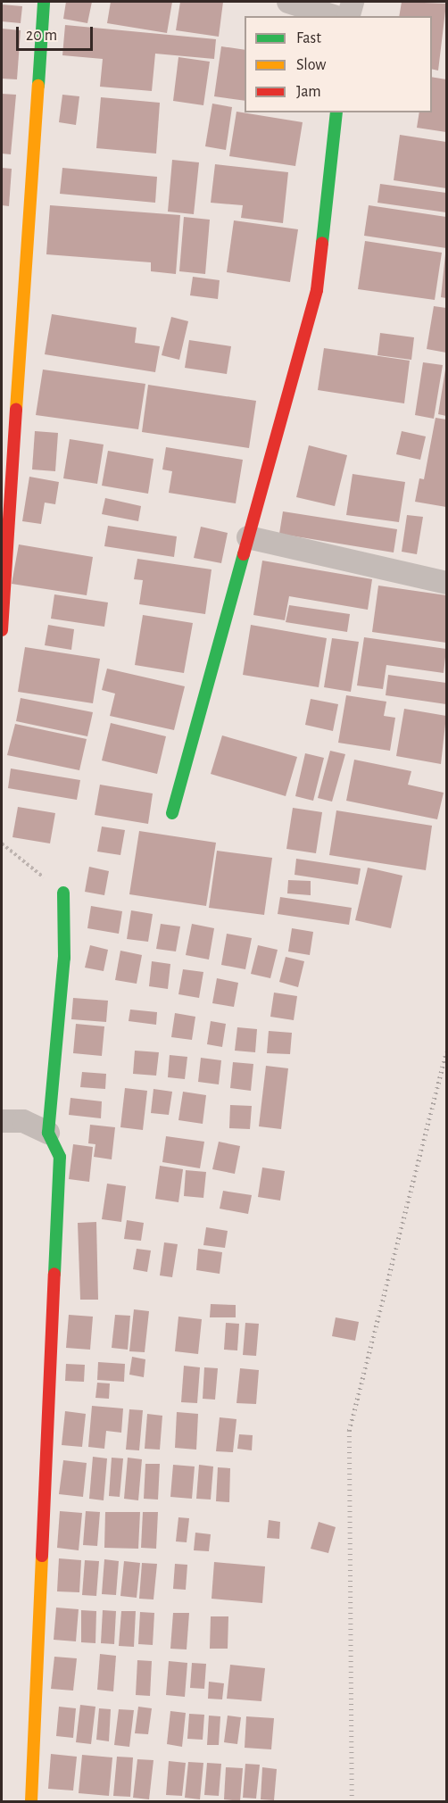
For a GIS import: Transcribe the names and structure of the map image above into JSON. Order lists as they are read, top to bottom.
{
  "legend": ["Fast", "Slow", "Jam"],
  "scale_bar": "20 m"
}
